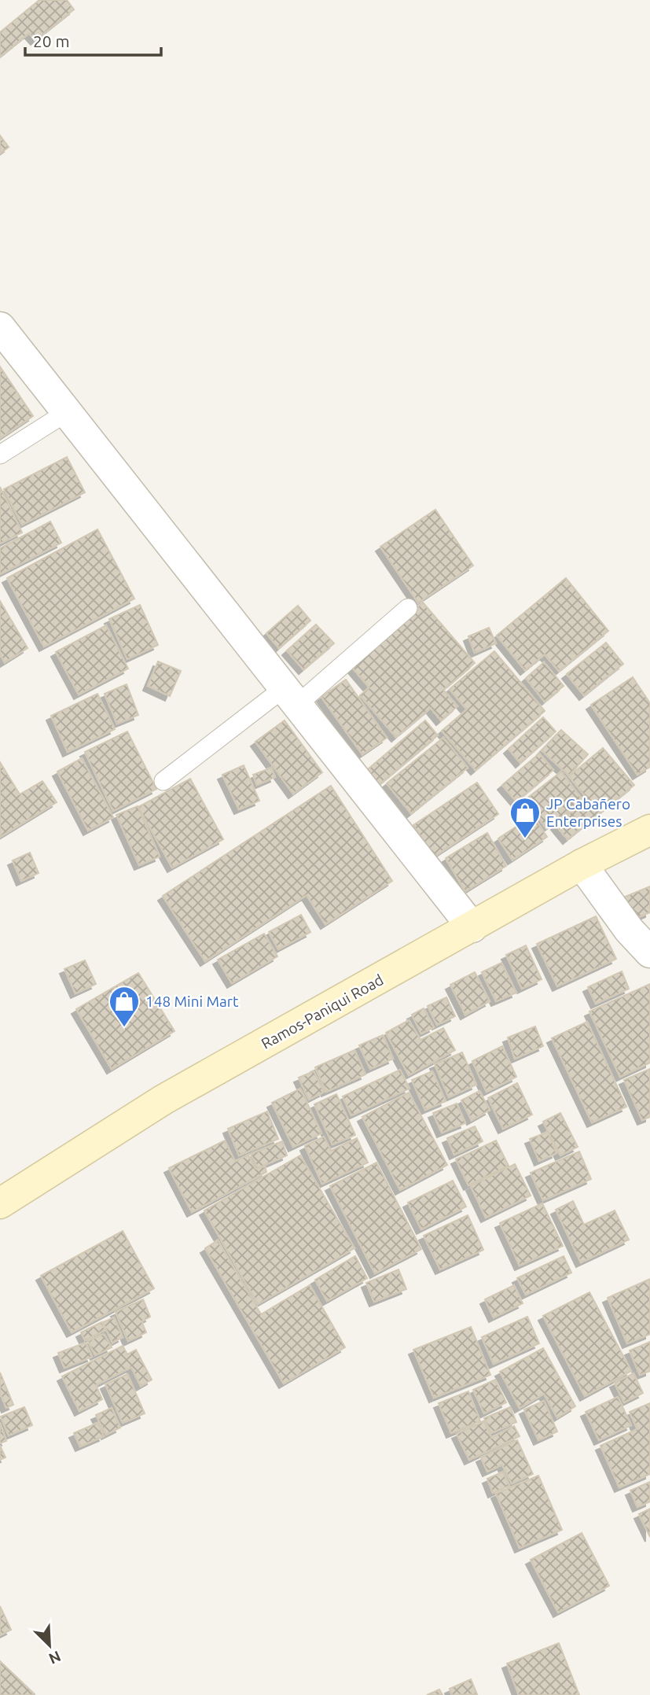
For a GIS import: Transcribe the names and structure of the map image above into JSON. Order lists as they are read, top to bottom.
{
  "streets": {
    "main road": ["Ramos-Paniqui Road"]
  },
  "places": {
    "shop": ["JP Cabañero Enterprises", "148 Mini Mart"]
  },
  "scale_bar": "20 m",
  "north": "bottom right"
}
